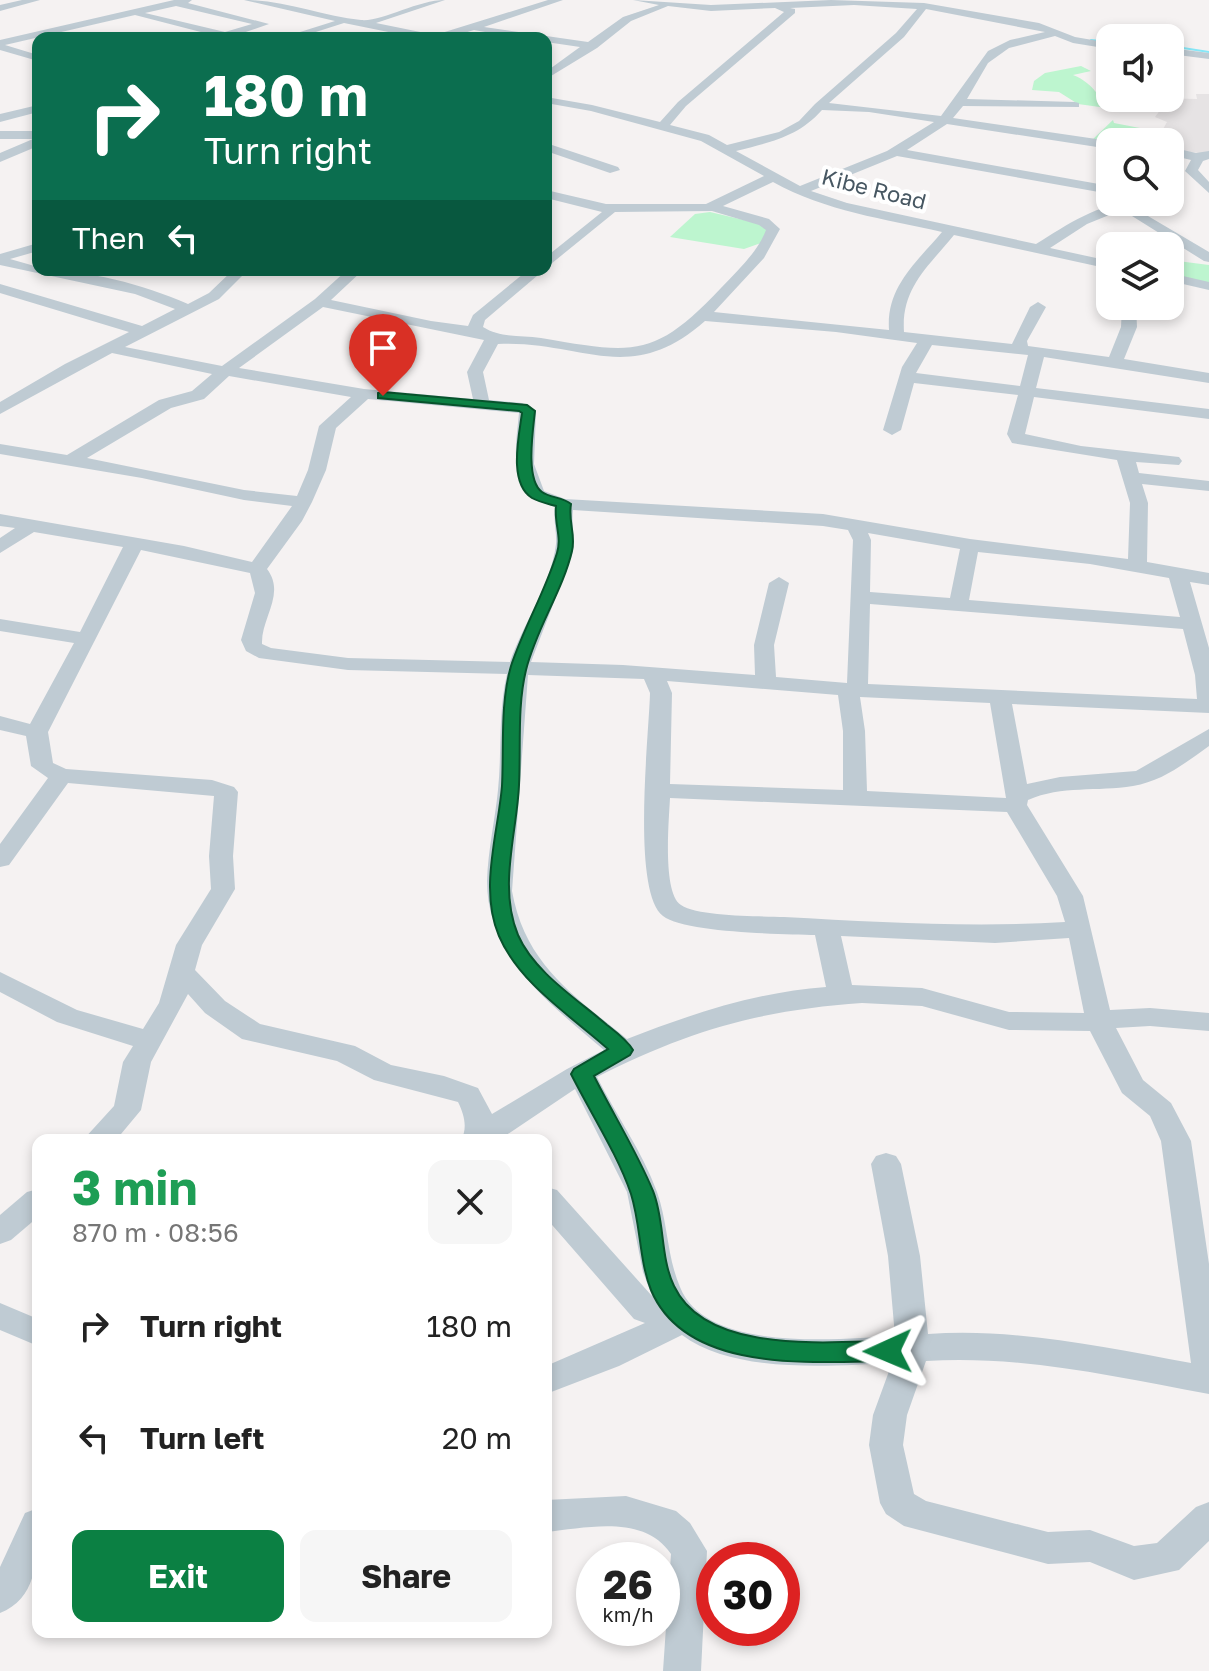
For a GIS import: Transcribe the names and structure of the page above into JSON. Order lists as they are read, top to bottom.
{
  "streets": {
    "street": ["Kibe Road"]
  },
  "page": {
    "turn": ["180 m", "Turn right"],
    "then": "Then",
    "heading": ["3 min", "870 m · 08:56"],
    "list": [
      {
        "name": "Turn right",
        "value": "180 m"
      },
      {
        "name": "Turn left",
        "value": "20 m"
      }
    ],
    "buttons": ["Exit", "Share"],
    "speed": "26 km/h",
    "limit": "30"
  }
}
